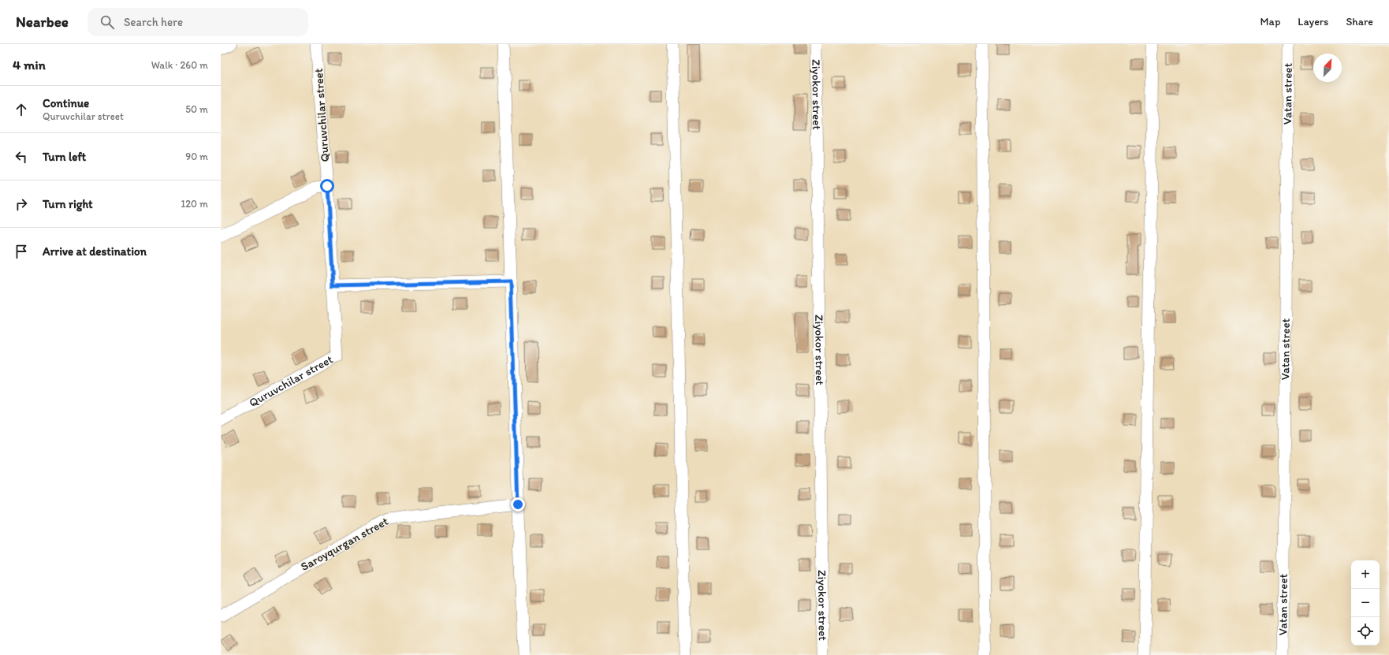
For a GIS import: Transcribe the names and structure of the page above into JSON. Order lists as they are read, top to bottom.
{
  "streets": {
    "street": [
      "Ziyokor street",
      "Vatan street",
      "Quruvchilar street",
      "Saroyqurgan street"
    ]
  },
  "north": "top right",
  "page": {
    "header": "Nearbee",
    "search": "Search here",
    "nav": ["Map", "Layers", "Share"],
    "heading": ["4 min", "Walk · 260 m"],
    "list": [
      ["Continue", "Quruvchilar street", "50 m"],
      ["Turn left", "90 m"],
      ["Turn right", "120 m"],
      "Arrive at destination"
    ],
    "map_buttons": ["+", "−"]
  }
}
